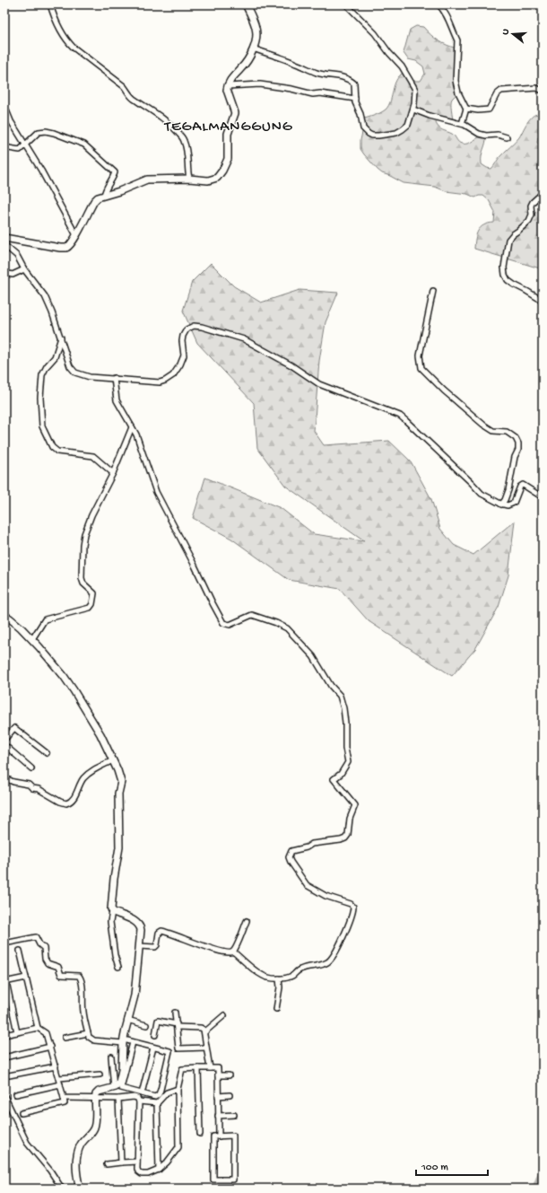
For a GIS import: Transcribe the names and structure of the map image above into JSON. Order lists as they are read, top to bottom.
{
  "districts": ["TEGALMANGGUNG"],
  "scale_bar": "100 m",
  "north": "left"
}
